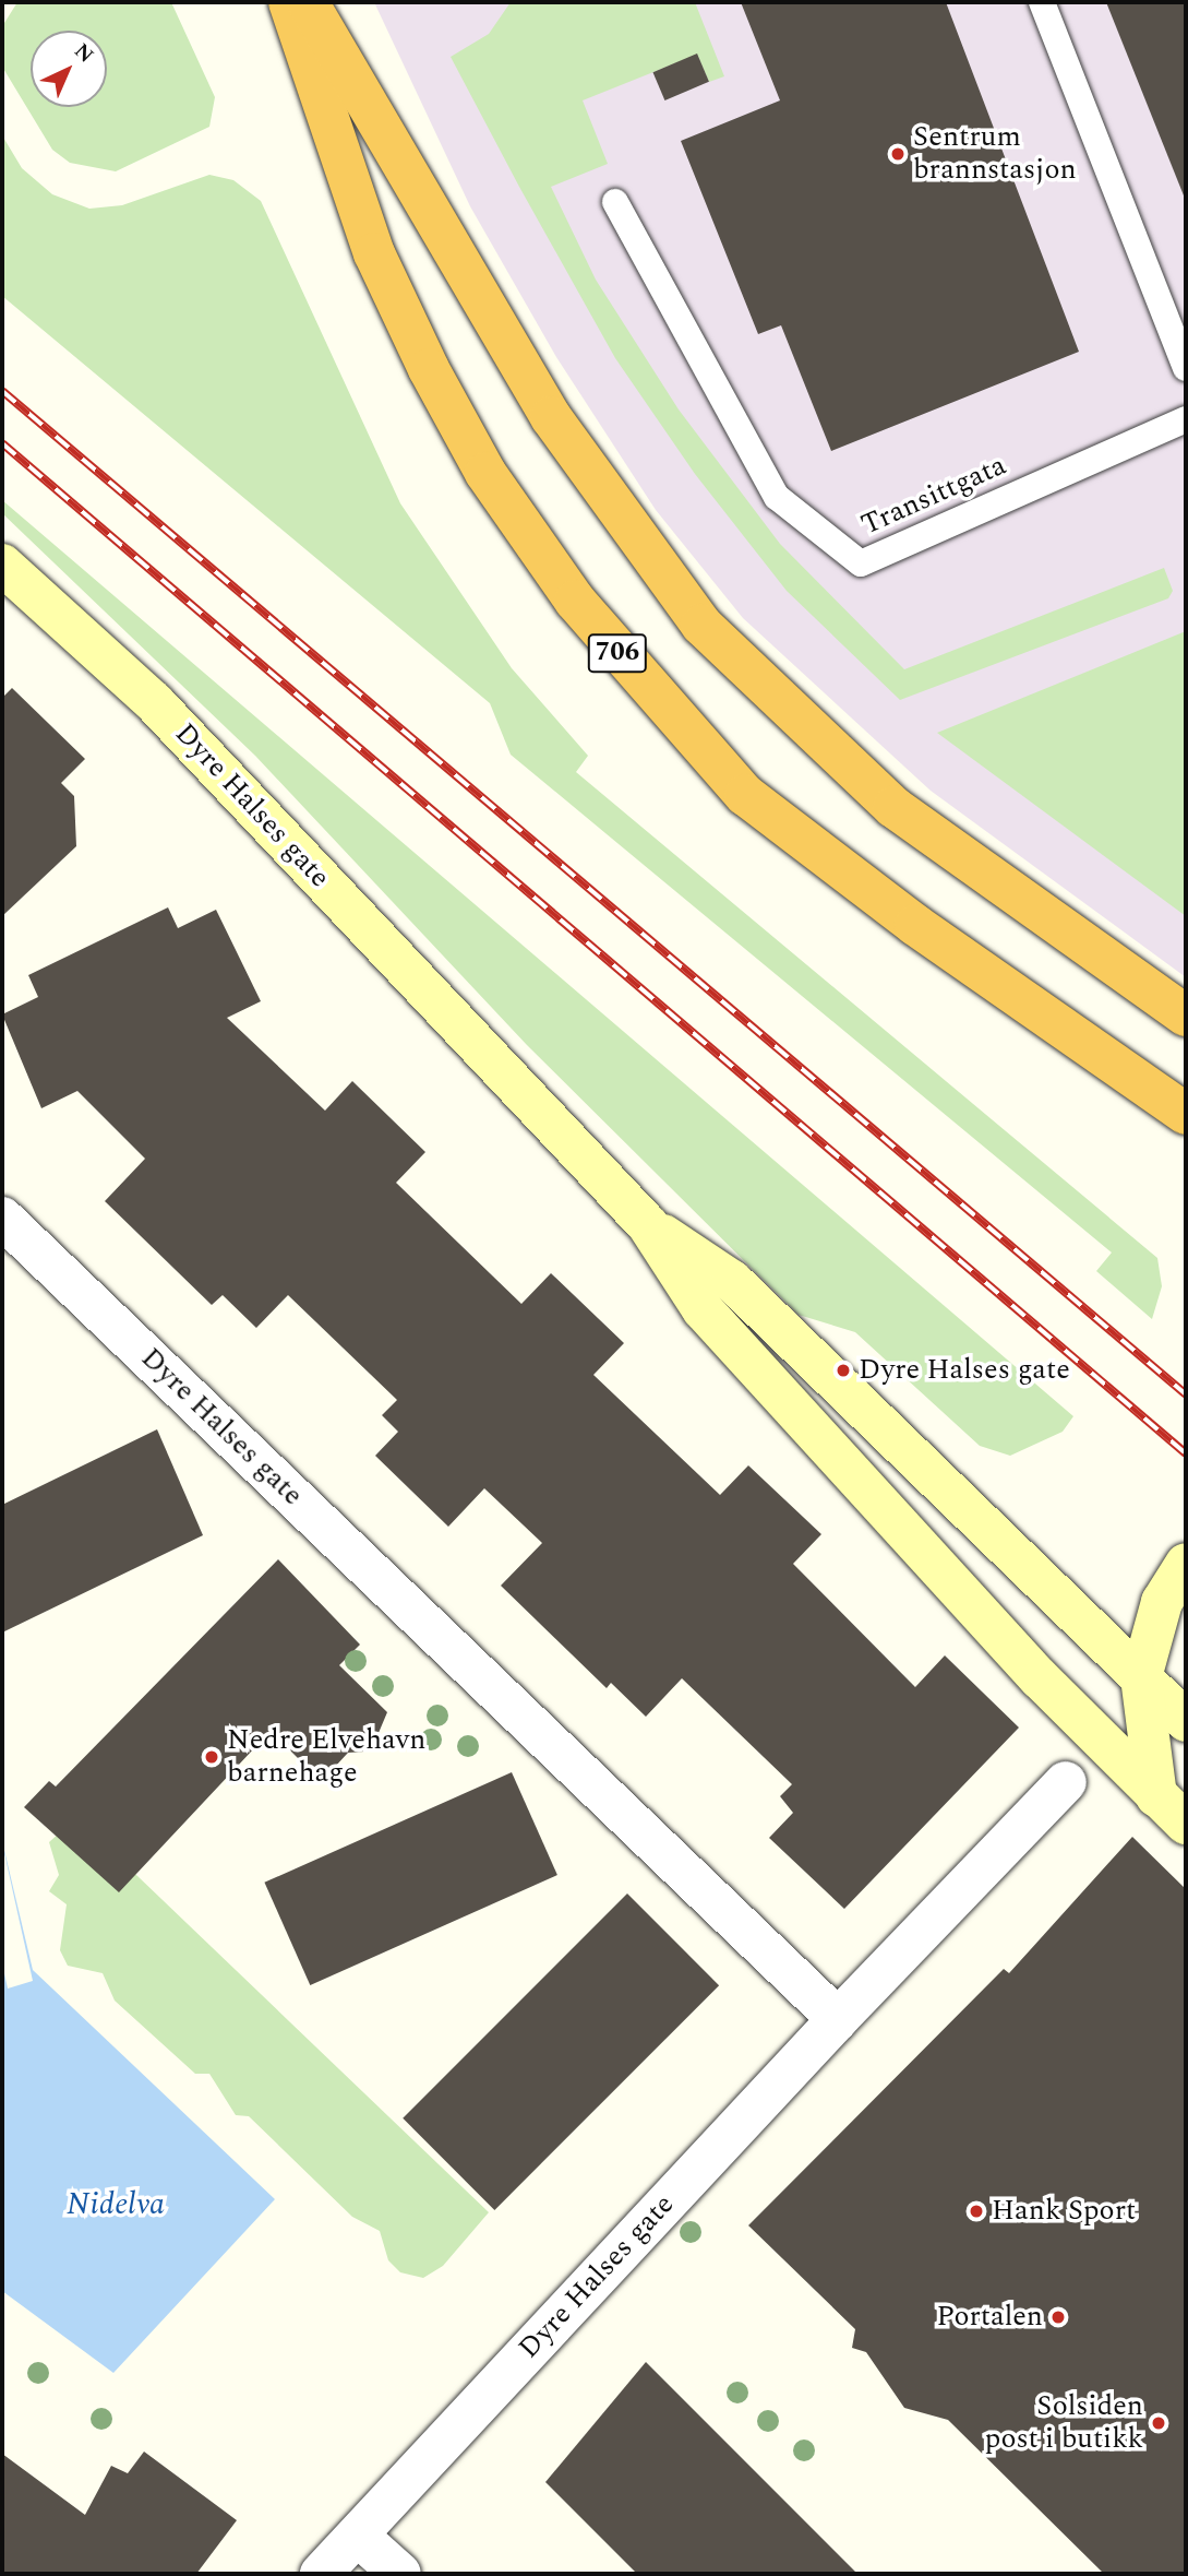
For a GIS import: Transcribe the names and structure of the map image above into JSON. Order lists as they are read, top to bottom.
{
  "streets": {
    "highway": ["706"],
    "main road": ["Dyre Halses gate"],
    "lane": ["Transittgata"]
  },
  "water": ["Nidelva"],
  "places": [
    "Sentrum brannstasjon",
    "Dyre Halses gate",
    "Nedre Elvehavn barnehage",
    "Hank Sport",
    "Portalen",
    "Solsiden post i butikk"
  ],
  "north": "top right"
}
